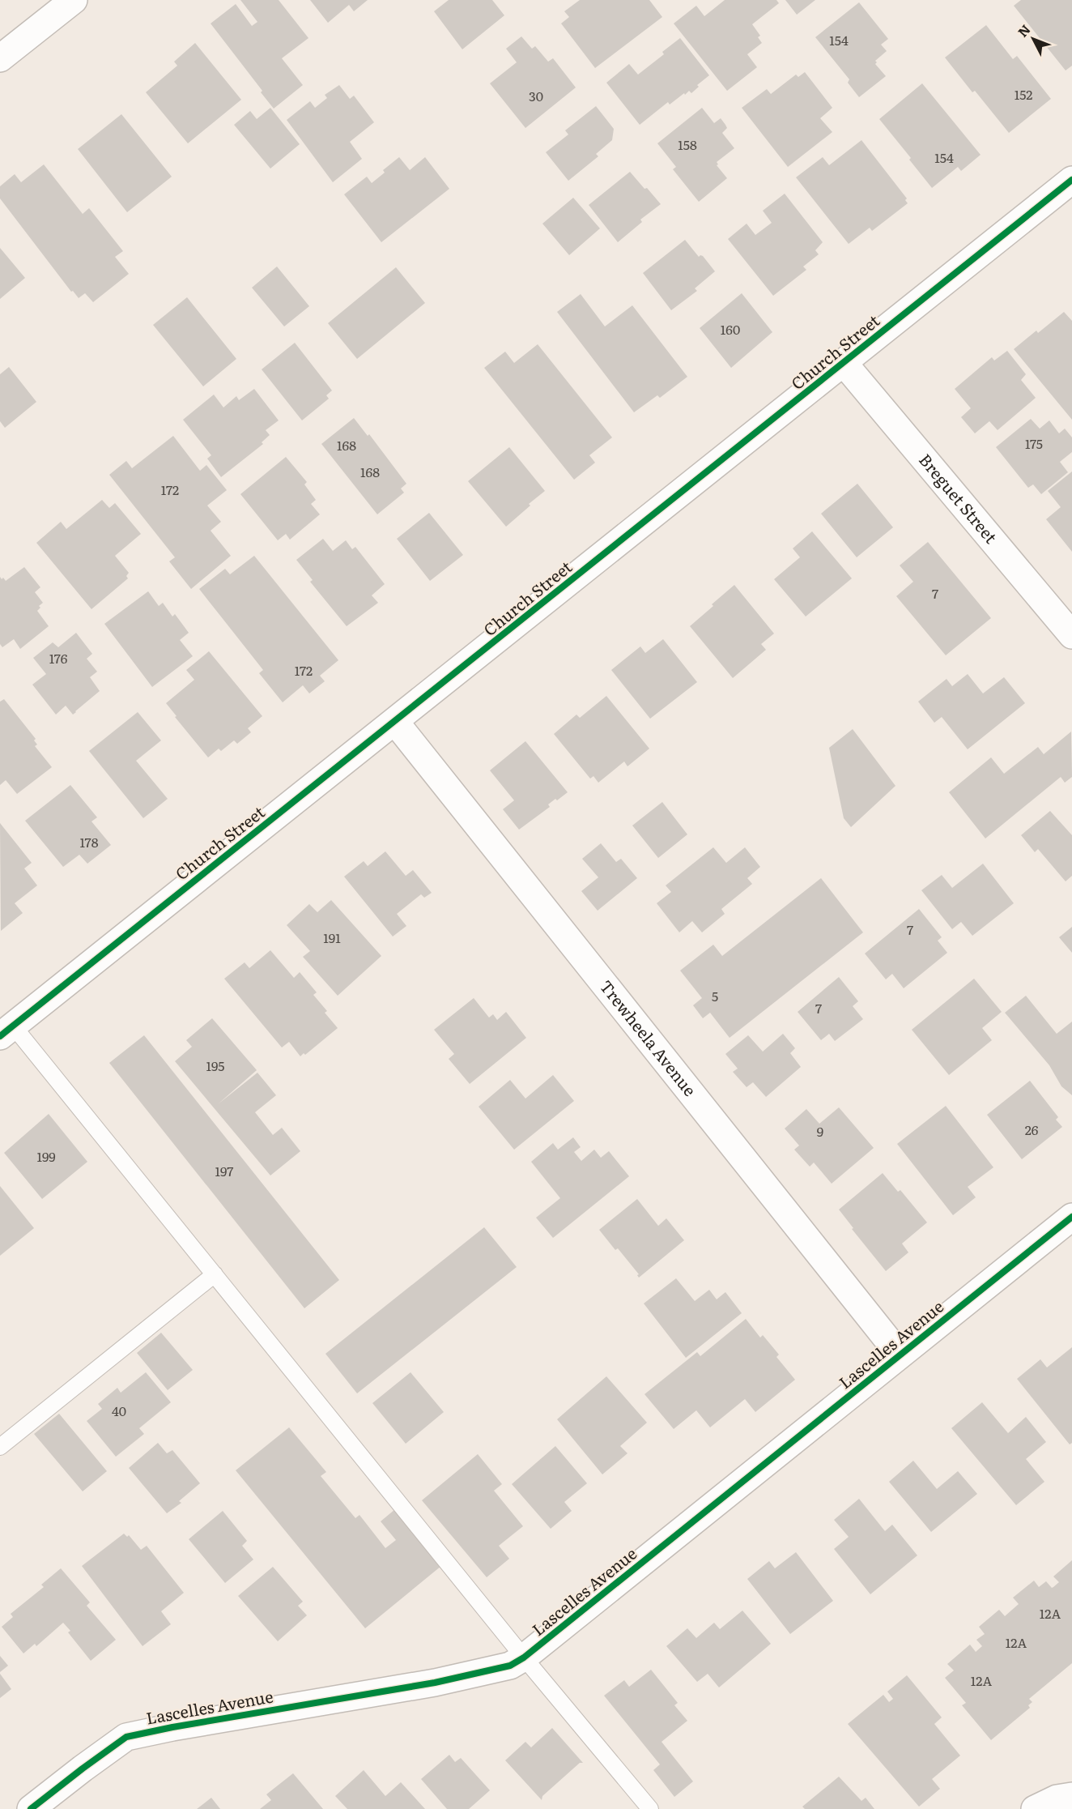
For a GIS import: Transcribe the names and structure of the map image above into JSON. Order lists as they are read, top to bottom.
{
  "streets": {
    "street": [
      "Church Street",
      "Breguet Street",
      "Trewheela Avenue",
      "Lascelles Avenue"
    ]
  },
  "crossings": [
    ["Church Street", "Breguet Street"],
    ["Church Street", "Trewheela Avenue"],
    ["Trewheela Avenue", "Lascelles Avenue"]
  ],
  "house_numbers": [
    "154",
    "152",
    "30",
    "158",
    "154",
    "160",
    "175",
    "168",
    "168",
    "172",
    "7",
    "176",
    "172",
    "178",
    "7",
    "191",
    "5",
    "7",
    "195",
    "26",
    "9",
    "199",
    "197",
    "40",
    "12A",
    "12A",
    "12A"
  ],
  "north": "top left"
}
